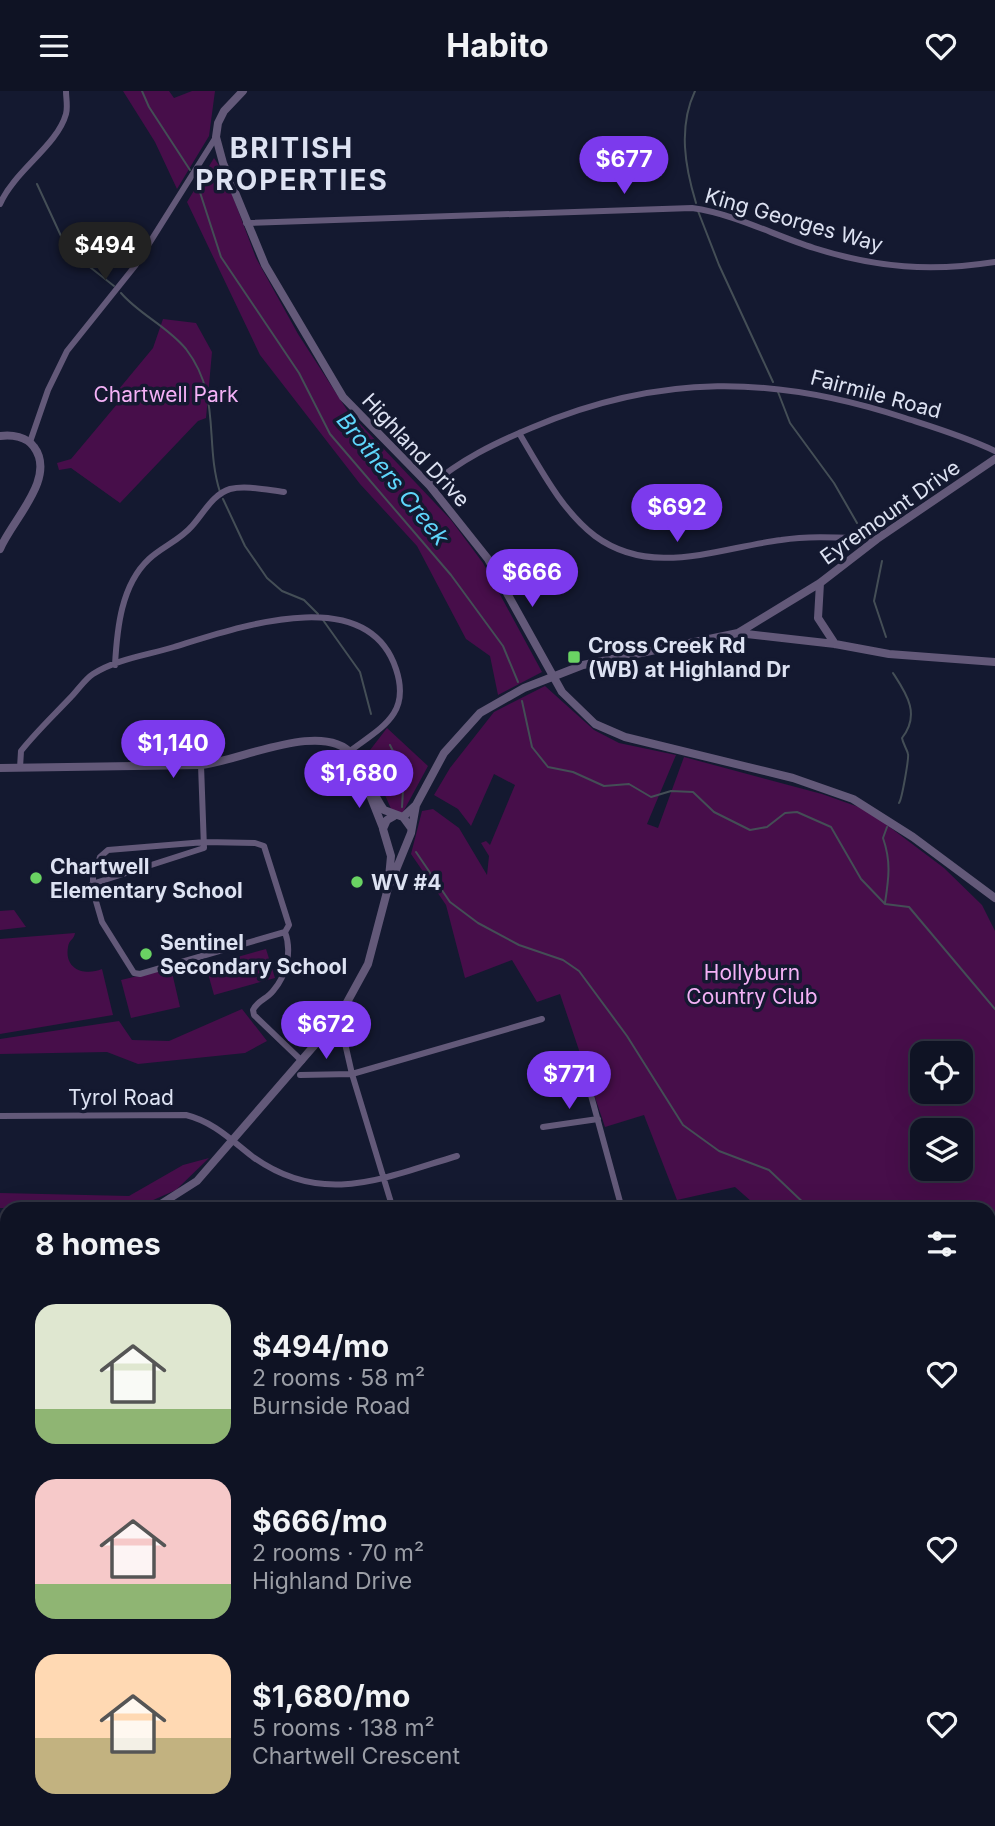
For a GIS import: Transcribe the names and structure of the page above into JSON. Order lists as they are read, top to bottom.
{
  "streets": {
    "street": [
      "King Georges Way",
      "Fairmile Road",
      "Highland Drive",
      "Eyremount Drive",
      "Tyrol Road"
    ]
  },
  "crossings": [
    ["King Georges Way", "Highland Drive"],
    ["Fairmile Road", "Highland Drive"]
  ],
  "districts": ["BRITISH PROPERTIES"],
  "water": ["Brothers Creek"],
  "parks": ["Chartwell Park", "Hollyburn Country Club"],
  "places": {
    "transit": ["Cross Creek Rd (WB) at Highland Dr"],
    "other": ["Chartwell Elementary School", "WV #4", "Sentinel Secondary School"]
  },
  "page": {
    "header": "Habito",
    "price": [
      "$677",
      "$494",
      "$692",
      "$666",
      "$1,140",
      "$1,680",
      "$672",
      "$771"
    ],
    "heading": "8 homes",
    "list": [
      {
        "name": "$494/mo",
        "note": "2 rooms · 58 m² · Burnside Road"
      },
      {
        "name": "$666/mo",
        "note": "2 rooms · 70 m² · Highland Drive"
      },
      {
        "name": "$1,680/mo",
        "note": "5 rooms · 138 m² · Chartwell Crescent"
      }
    ]
  }
}
